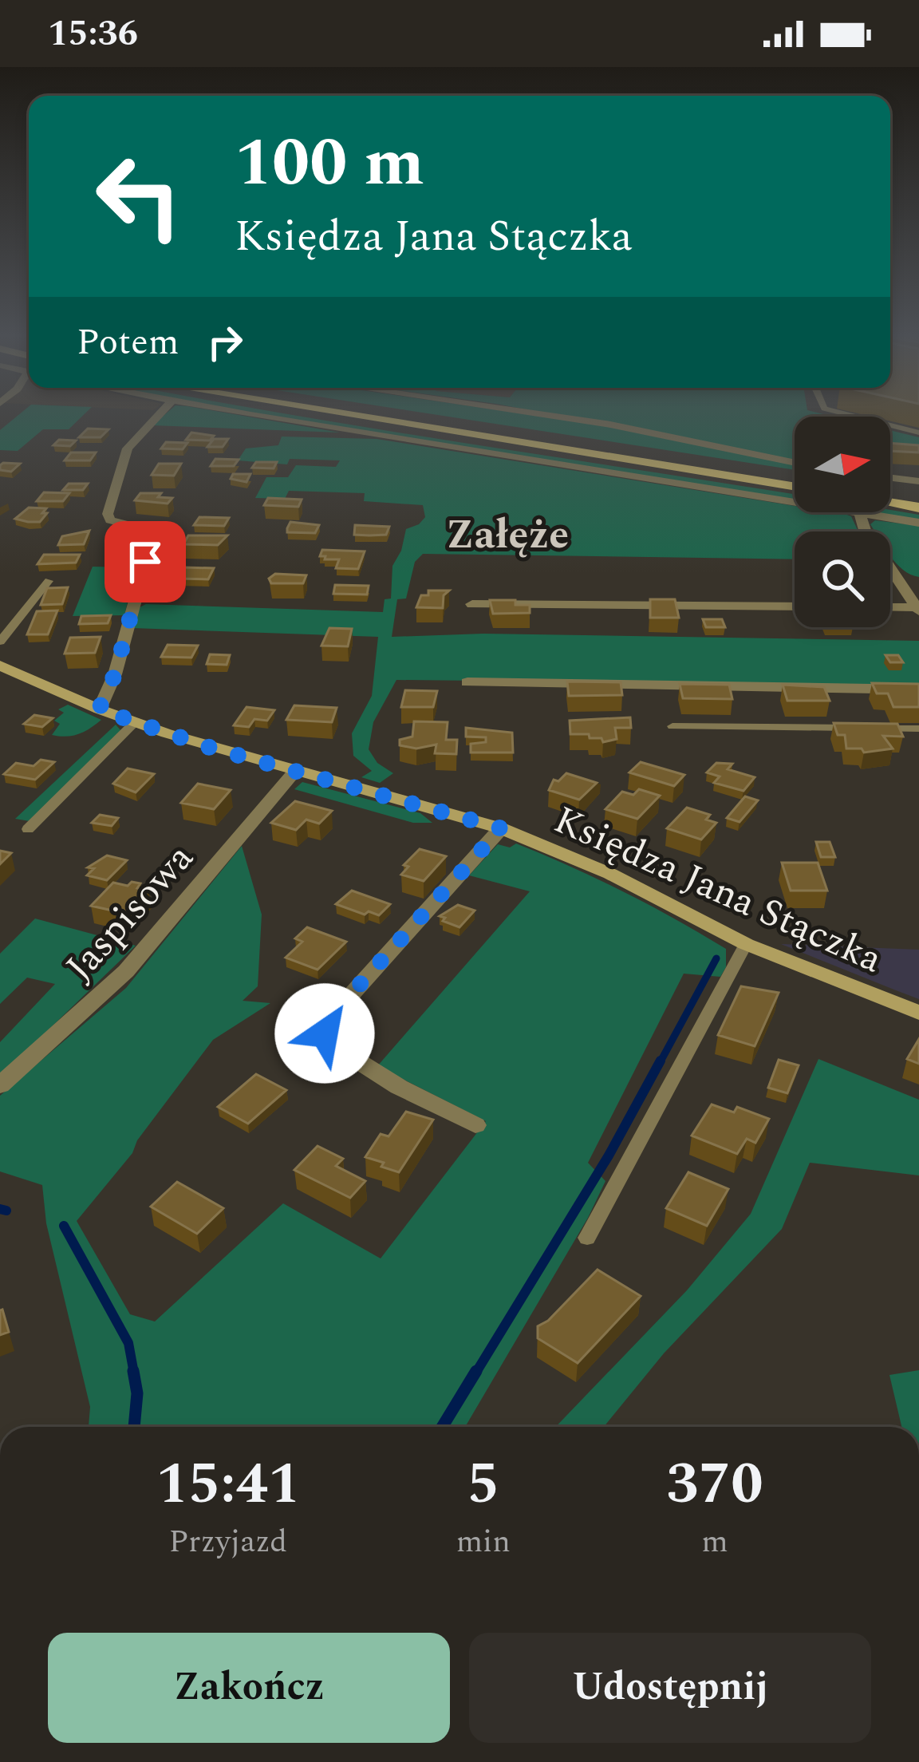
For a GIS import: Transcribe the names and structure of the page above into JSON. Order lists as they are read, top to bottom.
{
  "streets": {
    "street": ["Księdza Jana Stączka", "Jaspisowa"]
  },
  "crossings": [
    ["Księdza Jana Stączka", "Jaspisowa"]
  ],
  "districts": ["Załęże"],
  "north": "right",
  "page": {
    "status": "15:36",
    "turn": ["100 m", "Księdza Jana Stączka"],
    "then": "Potem",
    "eta": [
      "15:41",
      "Przyjazd",
      "5",
      "min",
      "370",
      "m"
    ],
    "buttons": ["Zakończ", "Udostępnij"]
  }
}
